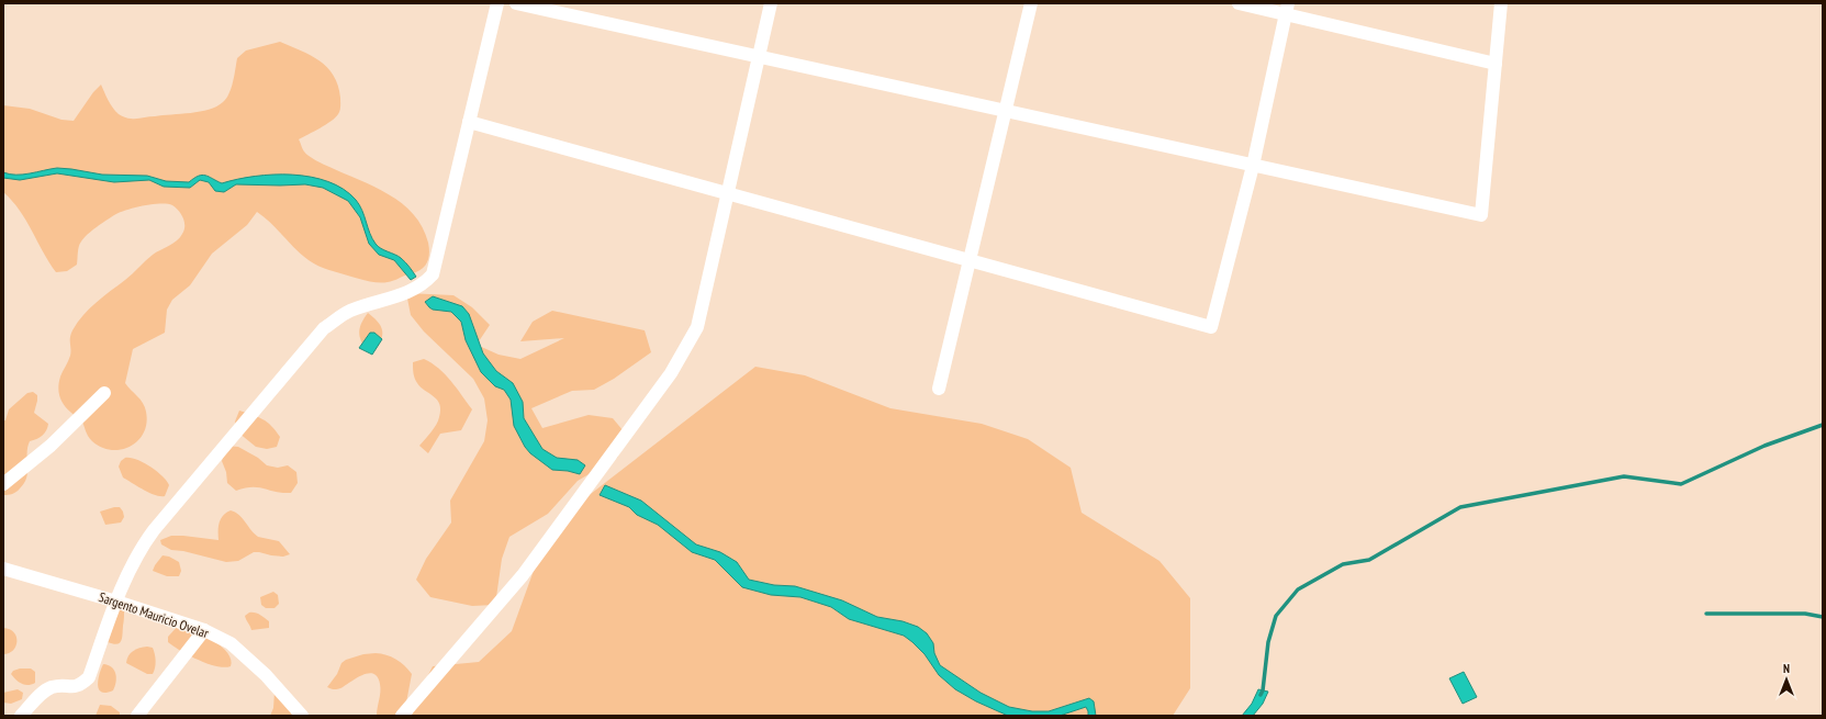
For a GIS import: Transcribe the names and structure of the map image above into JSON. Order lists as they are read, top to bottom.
{
  "streets": {
    "street": ["Sargento Mauricio Ovelar"]
  },
  "north": "top"
}
